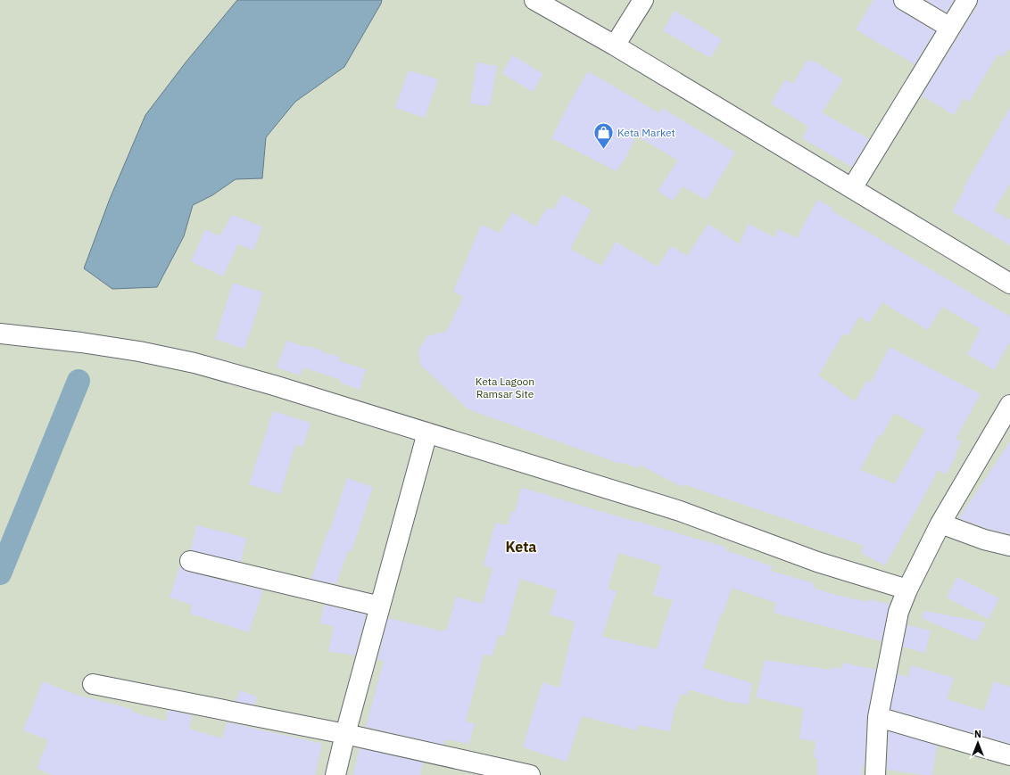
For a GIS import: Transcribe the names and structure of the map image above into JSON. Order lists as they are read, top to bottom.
{
  "districts": ["Keta"],
  "parks": ["Keta Lagoon Ramsar Site"],
  "places": {
    "shop": ["Keta Market"]
  },
  "north": "top"
}
